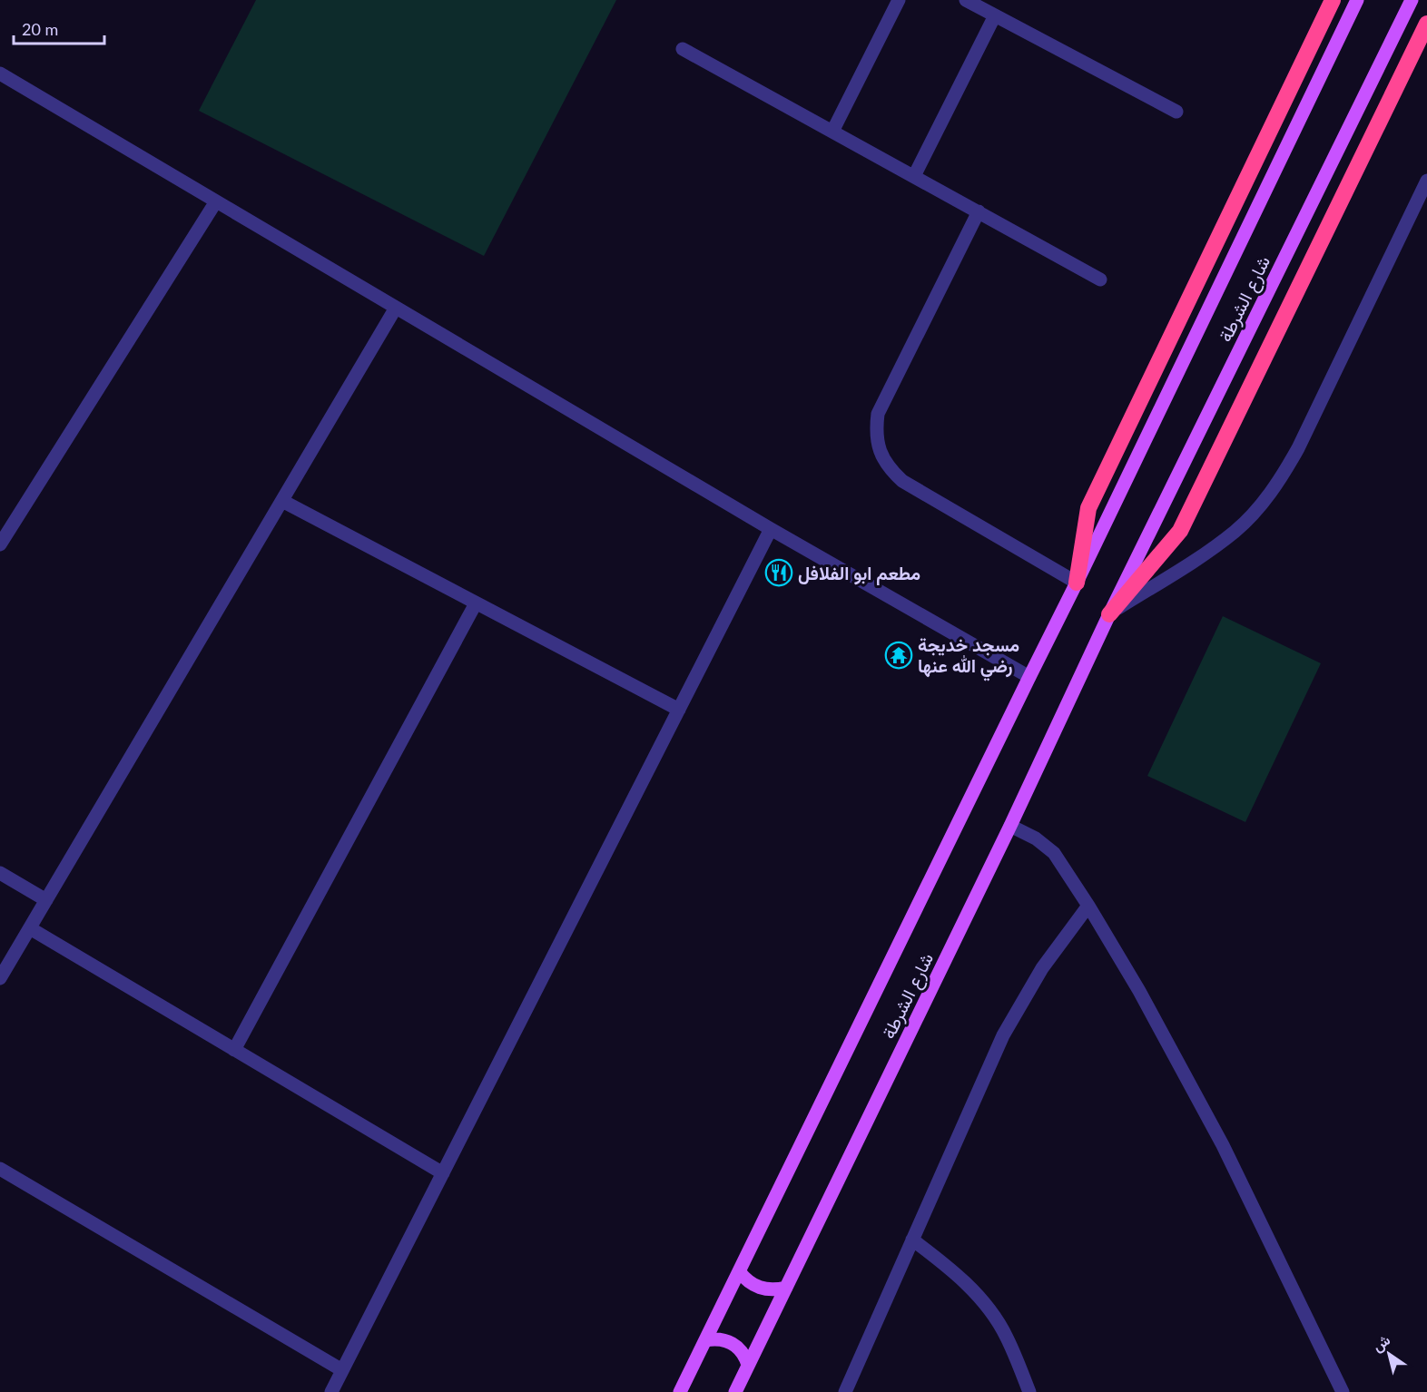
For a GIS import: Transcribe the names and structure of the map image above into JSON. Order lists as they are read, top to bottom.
{
  "streets": {
    "main road": ["شارع الشرطة"]
  },
  "places": {
    "restaurant": ["مطعم ابو الفلافل"],
    "temple": ["مسجد خديجة رضي الله عنها"]
  },
  "scale_bar": "20 m",
  "north": "top left"
}
